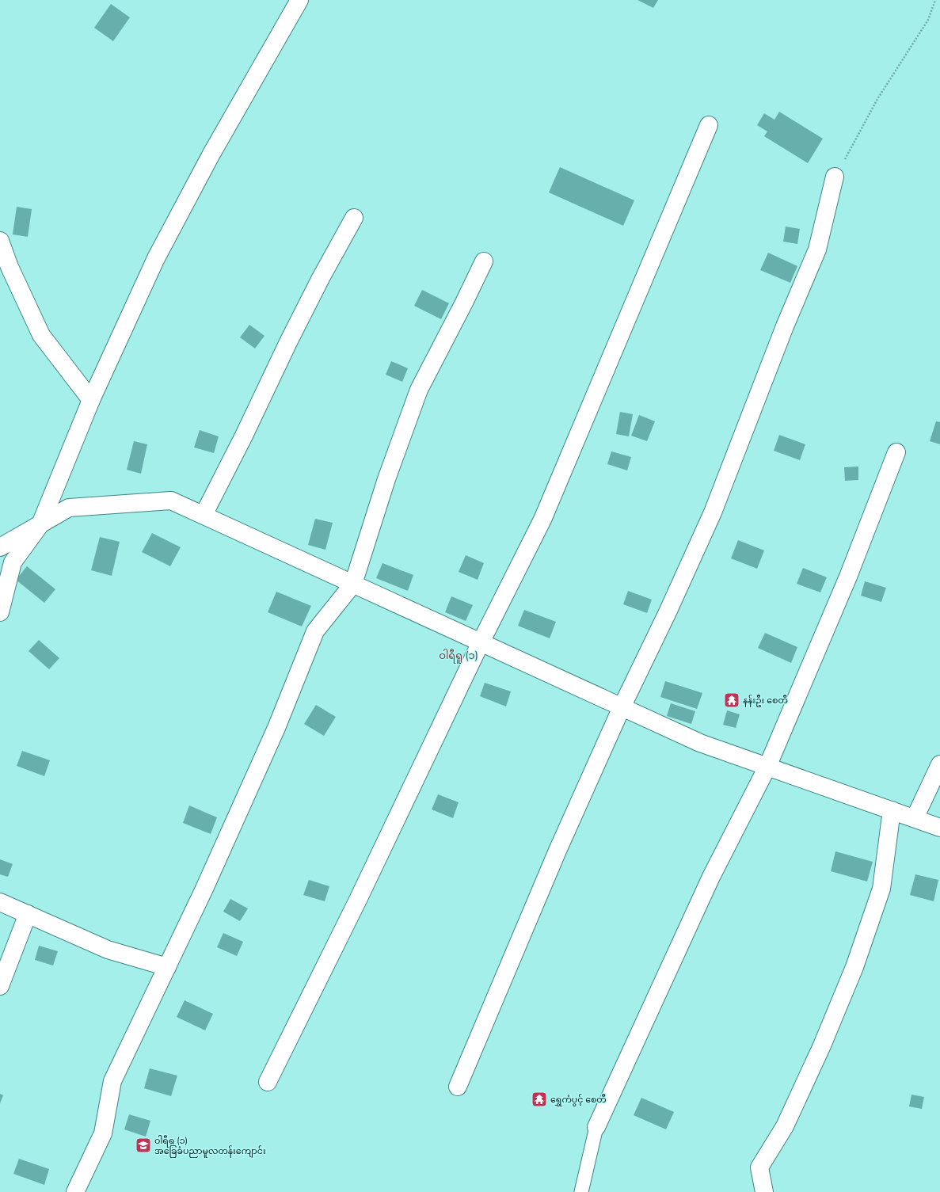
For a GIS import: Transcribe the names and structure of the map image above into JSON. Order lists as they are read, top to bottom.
{
  "districts": ["ဝါရီရူ (၁)"],
  "places": {
    "temple": ["နန်းဦး စေတီ", "ရွှေကံပွင့် စေတီ"],
    "school or university": ["ဝါရီရူ (၁) အခြေခံပညာမူလတန်းကျောင်း"]
  }
}
